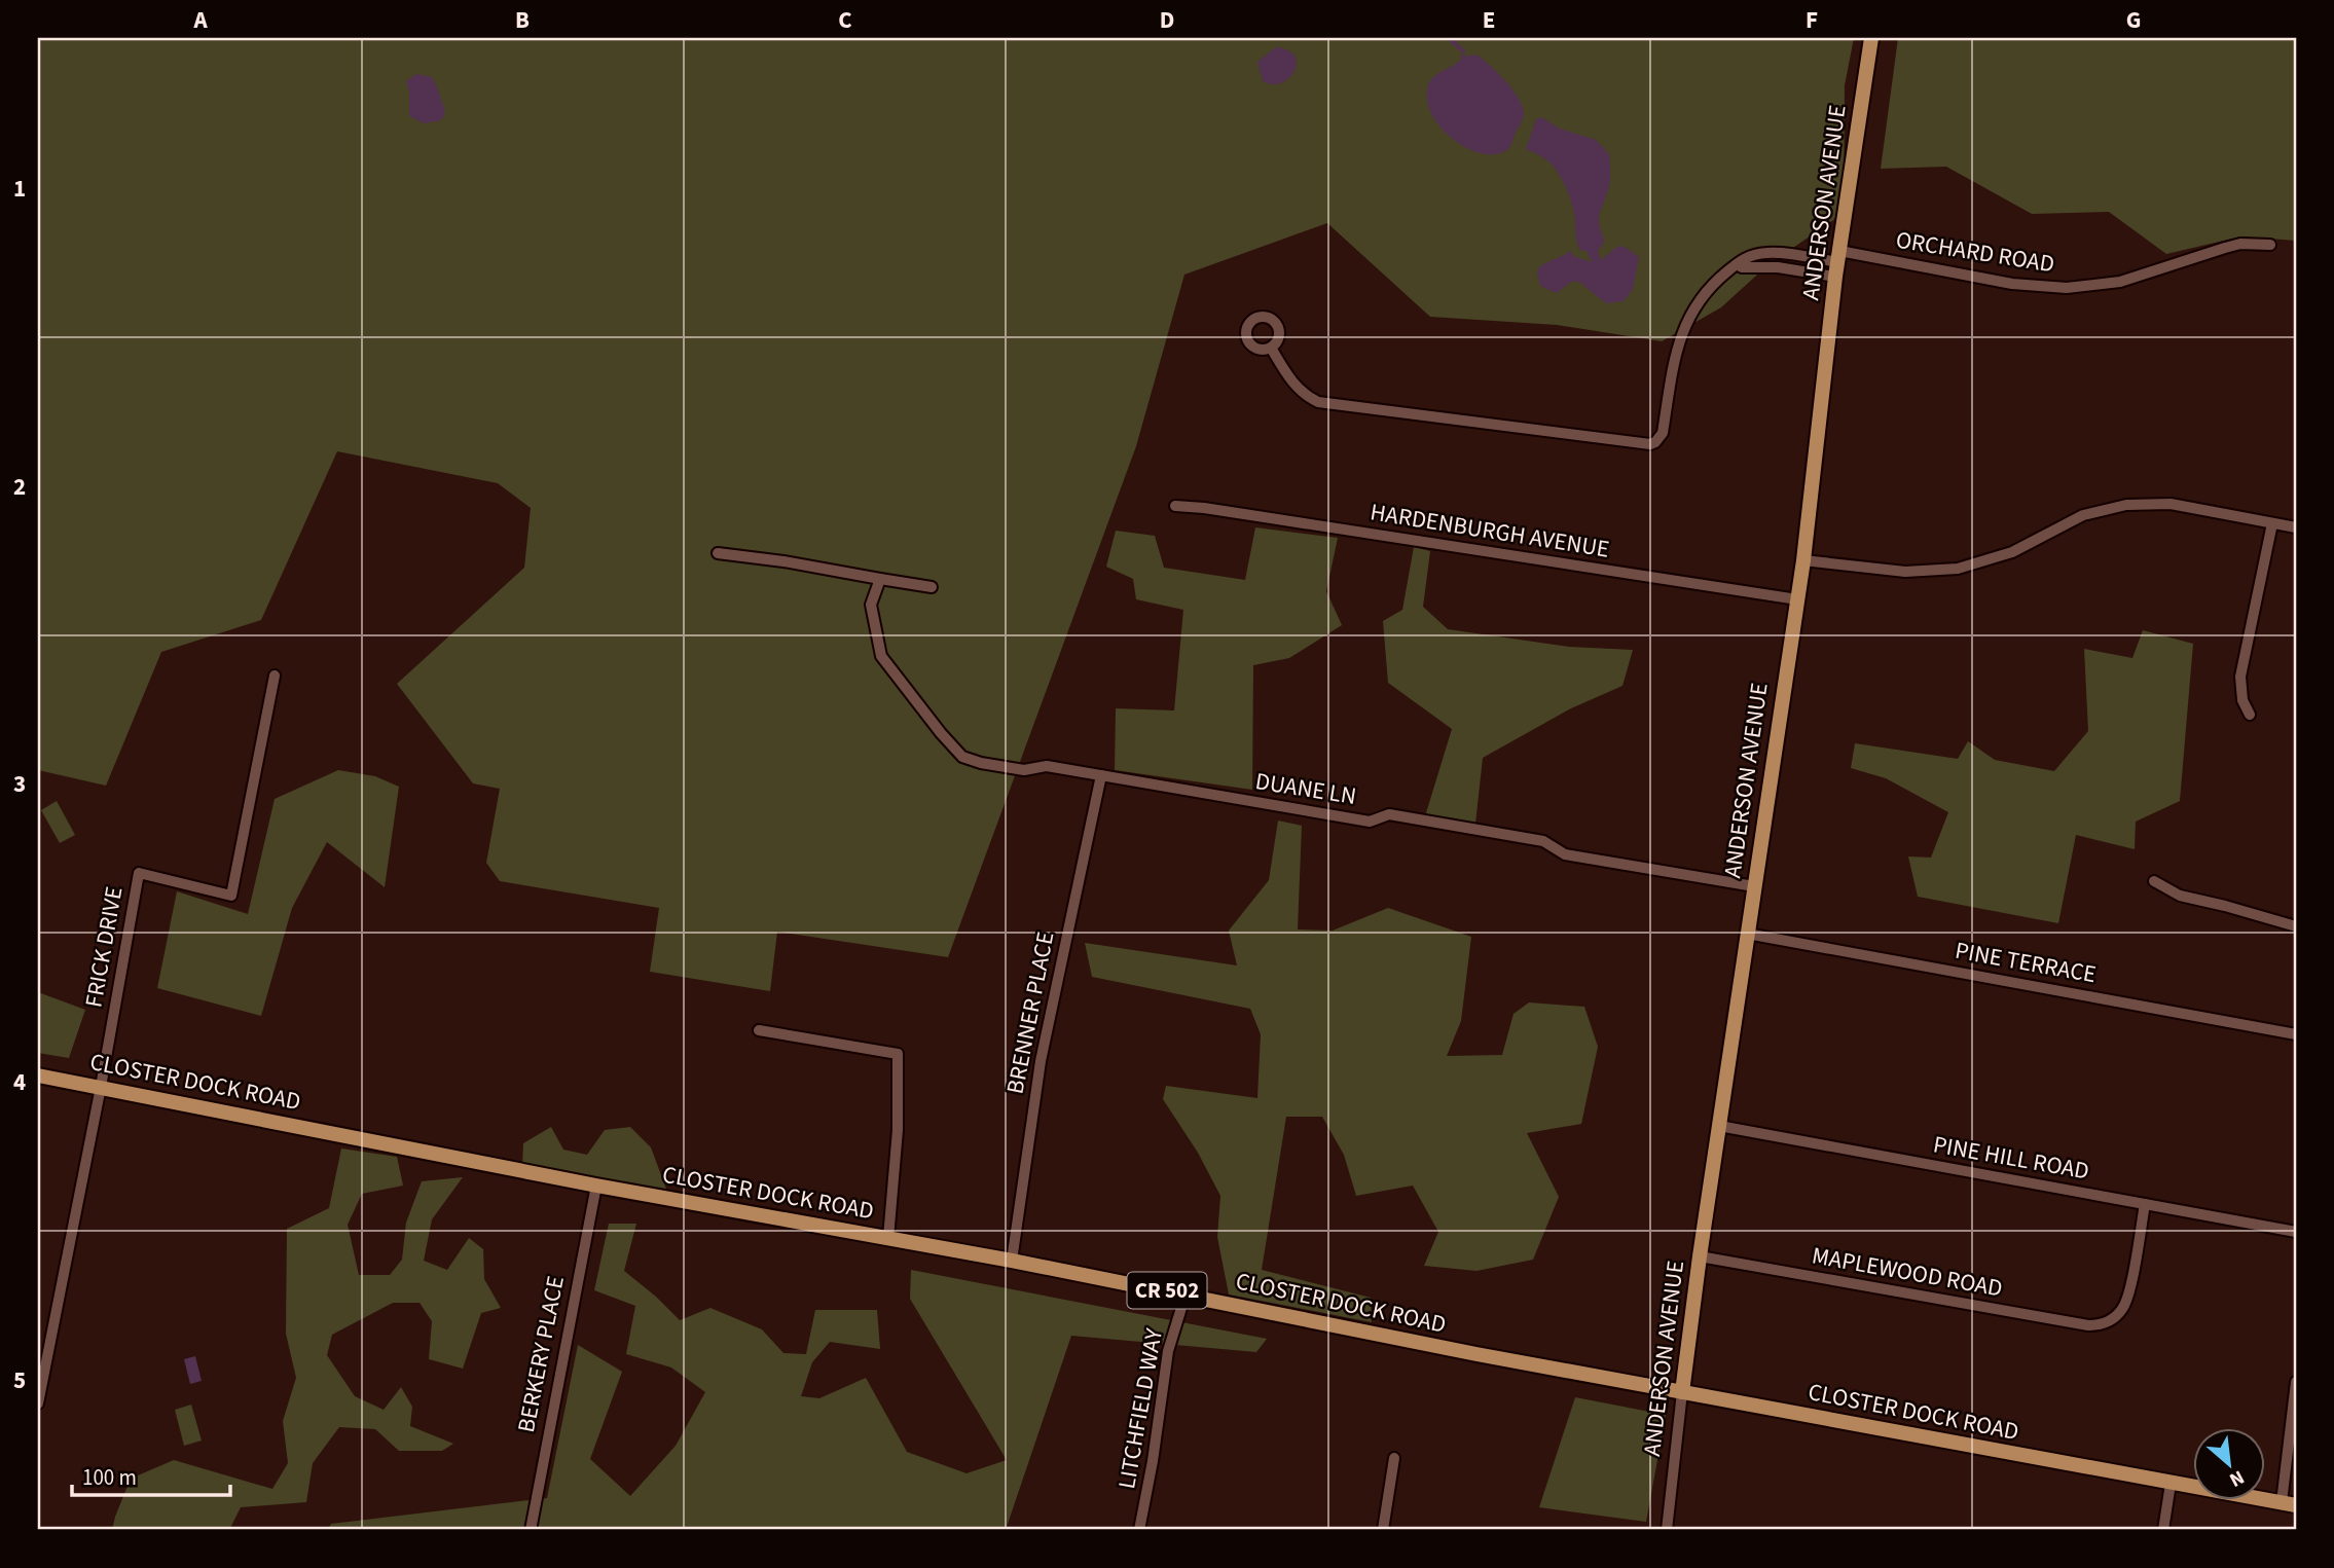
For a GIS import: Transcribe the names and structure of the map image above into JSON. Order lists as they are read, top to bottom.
{
  "streets": {
    "main road": ["ANDERSON AVENUE", "CLOSTER DOCK ROAD", "CR 502"],
    "street": [
      "ORCHARD ROAD",
      "HARDENBURGH AVENUE",
      "DUANE LN",
      "FRICK DRIVE",
      "PINE TERRACE",
      "BRENNER PLACE",
      "PINE HILL ROAD",
      "MAPLEWOOD ROAD",
      "BERKERY PLACE",
      "LITCHFIELD WAY"
    ]
  },
  "crossings": [
    ["ANDERSON AVENUE", "ORCHARD ROAD"],
    ["ANDERSON AVENUE", "HARDENBURGH AVENUE"],
    ["ANDERSON AVENUE", "DUANE LN"],
    ["ANDERSON AVENUE", "PINE TERRACE"],
    ["ANDERSON AVENUE", "CLOSTER DOCK ROAD"],
    ["ANDERSON AVENUE", "PINE HILL ROAD"],
    ["ANDERSON AVENUE", "MAPLEWOOD ROAD"],
    ["DUANE LN", "BRENNER PLACE"],
    ["FRICK DRIVE", "CLOSTER DOCK ROAD"],
    ["BRENNER PLACE", "CLOSTER DOCK ROAD"],
    ["CLOSTER DOCK ROAD", "BERKERY PLACE"],
    ["CLOSTER DOCK ROAD", "LITCHFIELD WAY"],
    ["PINE HILL ROAD", "MAPLEWOOD ROAD"]
  ],
  "scale_bar": "100 m",
  "north": "bottom right",
  "grid": {
    "columns": [
      "A",
      "B",
      "C",
      "D",
      "E",
      "F",
      "G"
    ],
    "rows": [
      "1",
      "2",
      "3",
      "4",
      "5"
    ]
  }
}
